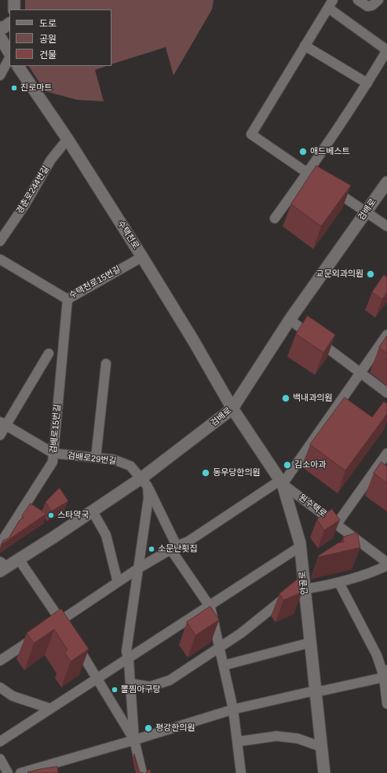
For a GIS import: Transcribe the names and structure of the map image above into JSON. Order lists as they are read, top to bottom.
{
  "streets": {
    "street": [
      "경춘로244번길",
      "검배로",
      "수택천로",
      "수택천로15번길",
      "검배로15번길",
      "검배로29번길",
      "원수택로",
      "안골로"
    ]
  },
  "crossings": [
    ["경춘로244번길", "수택천로"],
    ["검배로", "수택천로"],
    ["검배로", "검배로29번길"],
    ["검배로", "안골로"],
    ["수택천로", "수택천로15번길"],
    ["수택천로", "안골로"],
    ["수택천로15번길", "검배로15번길"],
    ["검배로15번길", "검배로29번길"],
    ["원수택로", "안골로"]
  ],
  "places": [
    "진로마트",
    "애드베스트",
    "교문외과의원",
    "백내과의원",
    "김소아과",
    "동우당한의원",
    "스타약국",
    "소문난횟집",
    "뽈찜아구탕",
    "평강한의원"
  ],
  "legend": ["도로", "공원", "건물"]
}
